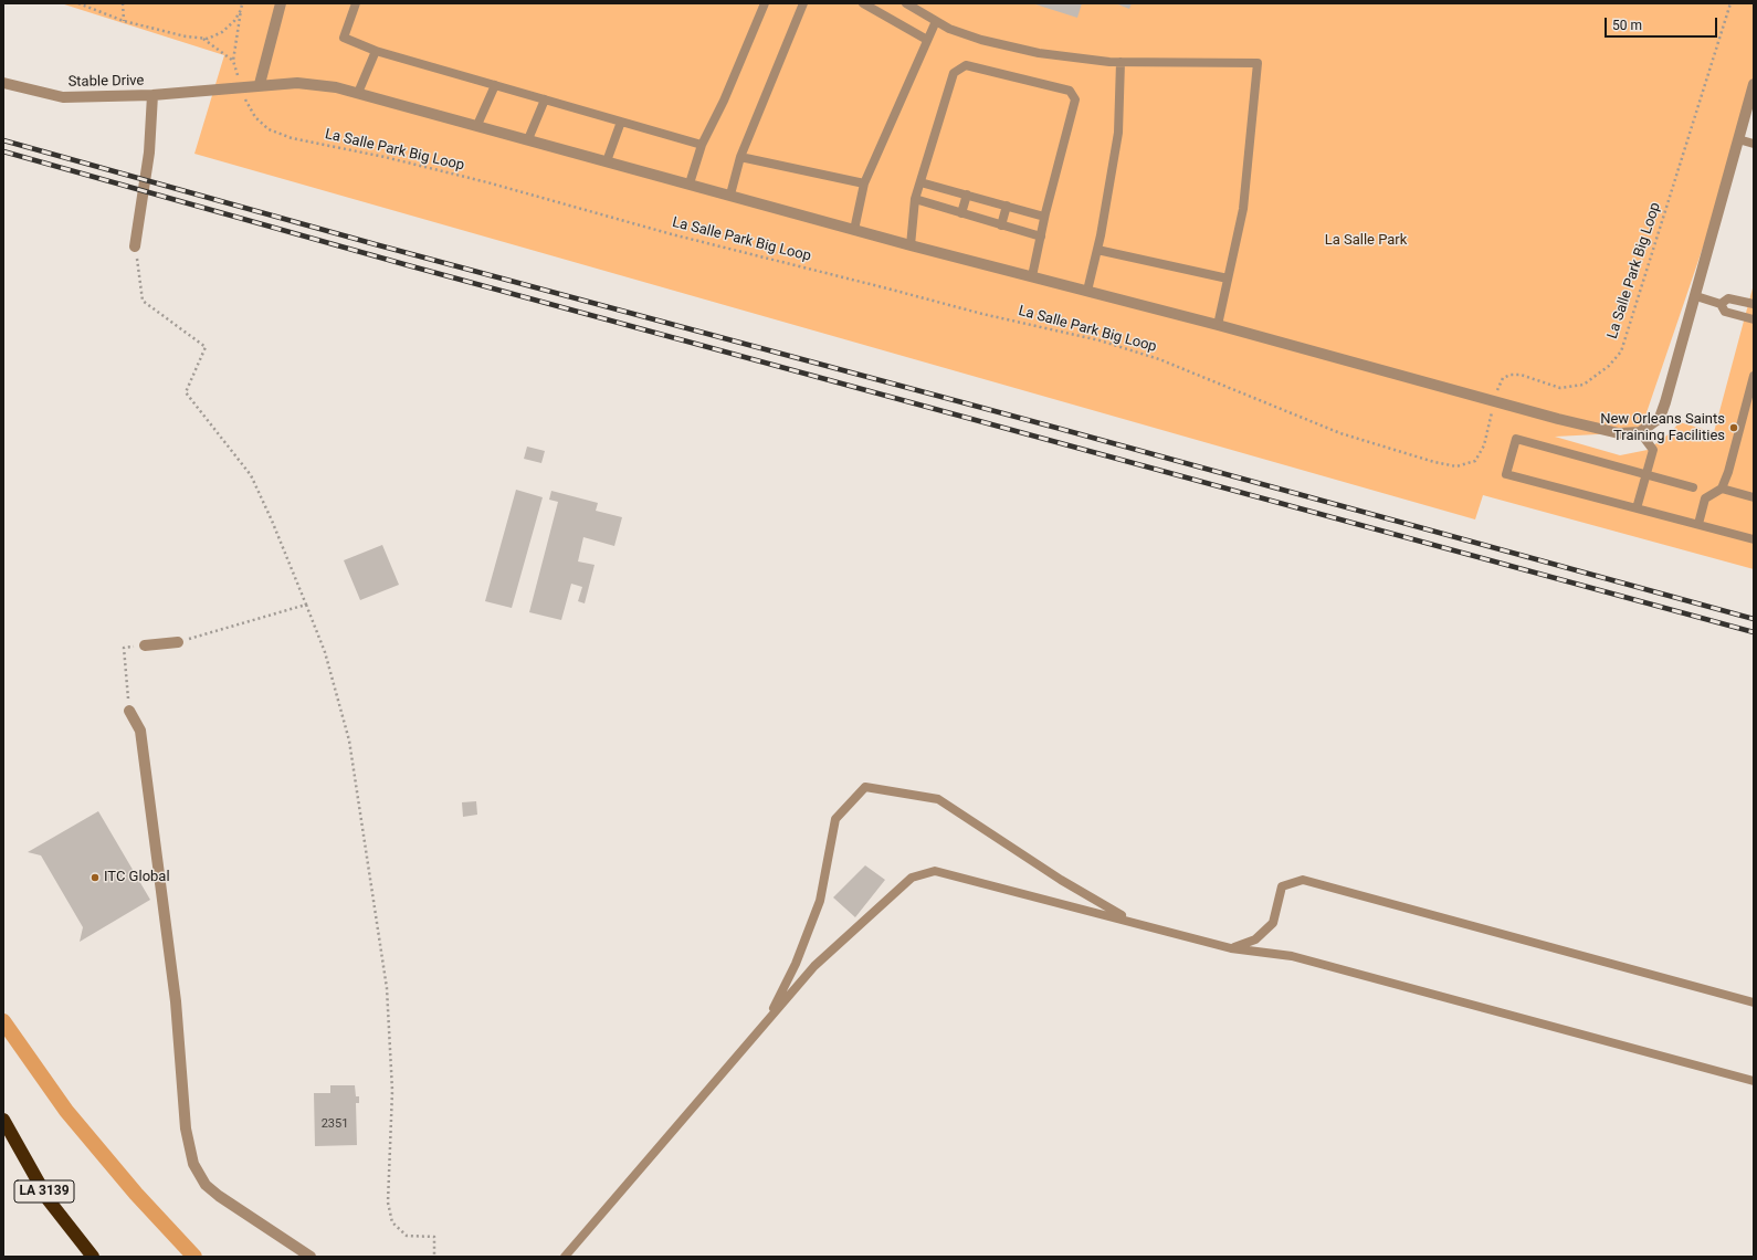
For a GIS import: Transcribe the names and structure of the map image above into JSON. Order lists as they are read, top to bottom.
{
  "streets": {
    "highway": ["LA 3139"],
    "street": ["Stable Drive"],
    "path": ["La Salle Park Big Loop"]
  },
  "parks": ["La Salle Park"],
  "places": ["New Orleans Saints Training Facilities", "ITC Global"],
  "house_numbers": ["2351"],
  "scale_bar": "50 m"
}
